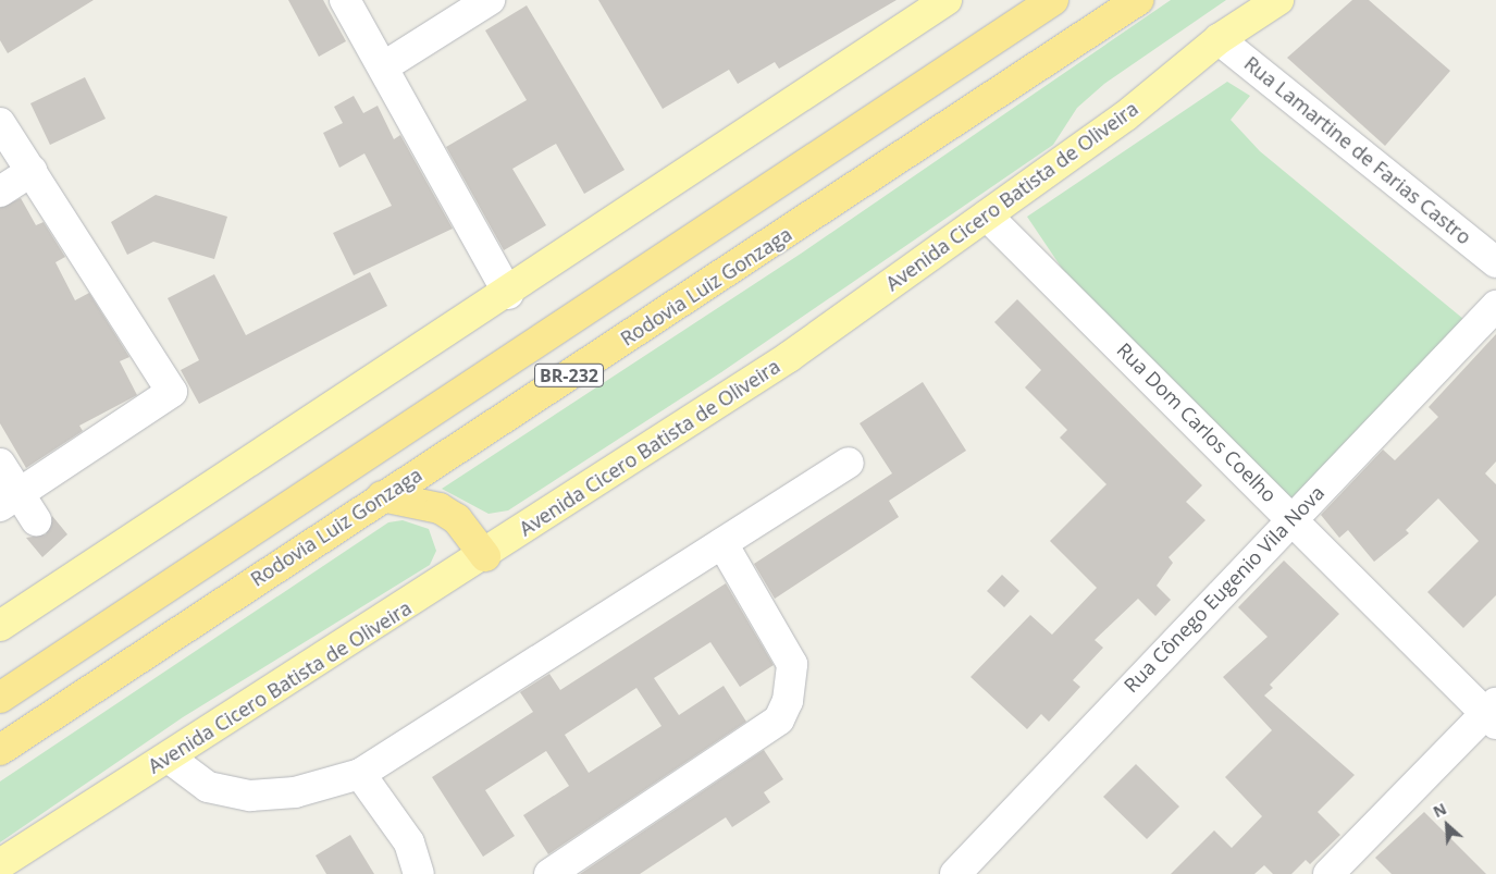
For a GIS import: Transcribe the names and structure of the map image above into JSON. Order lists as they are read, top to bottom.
{
  "streets": {
    "highway": ["Rodovia Luiz Gonzaga", "BR-232"],
    "main road": ["Avenida Cicero Batista de Oliveira"],
    "street": ["Rua Lamartine de Farias Castro", "Rua Dom Carlos Coelho", "Rua Cônego Eugenio Vila Nova"]
  },
  "crossings": [
    ["Rua Lamartine de Farias Castro", "Avenida Cicero Batista de Oliveira"],
    ["Avenida Cicero Batista de Oliveira", "Rua Dom Carlos Coelho"],
    ["Rua Dom Carlos Coelho", "Rua Cônego Eugenio Vila Nova"]
  ],
  "north": "top left"
}
